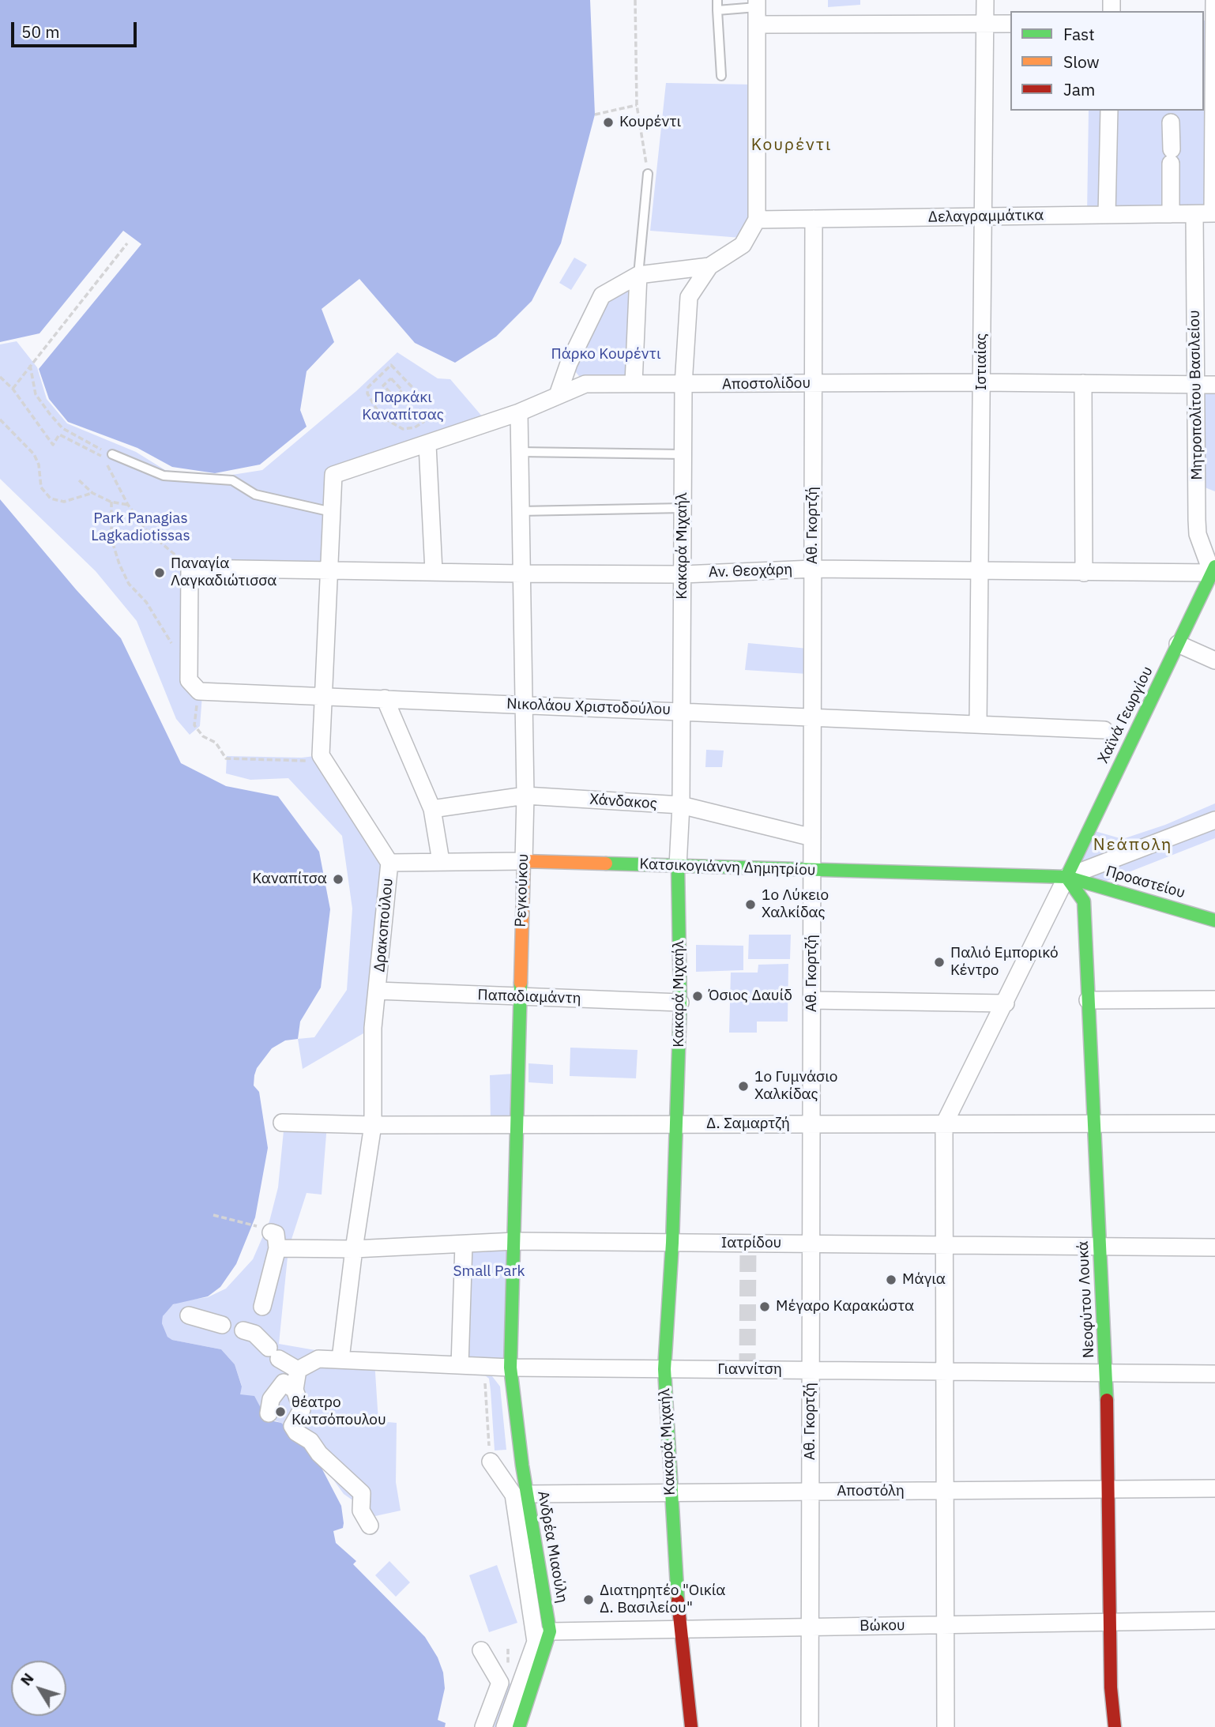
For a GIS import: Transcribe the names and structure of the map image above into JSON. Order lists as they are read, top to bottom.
{
  "streets": {
    "main road": [
      "Κακαρά Μιχαήλ",
      "Χαϊνά Γεωργίου",
      "Κατσικογιάννη Δημητρίου",
      "Προαστείου",
      "Ρεγκούκου",
      "Νεοφύτου Λουκά",
      "Ανδρέα Μιαούλη"
    ],
    "street": [
      "Δελαγραμμάτικα",
      "Ιστιαίας",
      "Αποστολίδου",
      "Μητροπολίτου Βασιλείου",
      "Αθ. Γκορτζή",
      "Αν. Θεοχάρη",
      "Νικολάου Χριστοδούλου",
      "Χάνδακος",
      "Δρακοπούλου",
      "Παπαδιαμάντη",
      "Δ. Σαμαρτζή",
      "Ιατρίδου",
      "Γιαννίτση",
      "Αποστόλη",
      "Βώκου"
    ]
  },
  "crossings": [
    ["Δελαγραμμάτικα", "Ιστιαίας"],
    ["Δελαγραμμάτικα", "Μητροπολίτου Βασιλείου"],
    ["Δελαγραμμάτικα", "Αθ. Γκορτζή"],
    ["Ιστιαίας", "Αποστολίδου"],
    ["Ιστιαίας", "Αν. Θεοχάρη"],
    ["Ιστιαίας", "Νικολάου Χριστοδούλου"],
    ["Αποστολίδου", "Μητροπολίτου Βασιλείου"],
    ["Αποστολίδου", "Αθ. Γκορτζή"],
    ["Αποστολίδου", "Κακαρά Μιχαήλ"],
    ["Αποστολίδου", "Ρεγκούκου"],
    ["Μητροπολίτου Βασιλείου", "Αν. Θεοχάρη"],
    ["Μητροπολίτου Βασιλείου", "Χαϊνά Γεωργίου"],
    ["Αθ. Γκορτζή", "Αν. Θεοχάρη"],
    ["Αθ. Γκορτζή", "Νικολάου Χριστοδούλου"],
    ["Αθ. Γκορτζή", "Χάνδακος"],
    ["Αθ. Γκορτζή", "Κατσικογιάννη Δημητρίου"],
    ["Αθ. Γκορτζή", "Δ. Σαμαρτζή"],
    ["Αθ. Γκορτζή", "Ιατρίδου"],
    ["Αθ. Γκορτζή", "Γιαννίτση"],
    ["Αθ. Γκορτζή", "Αποστόλη"],
    ["Αθ. Γκορτζή", "Βώκου"],
    ["Κακαρά Μιχαήλ", "Αν. Θεοχάρη"],
    ["Κακαρά Μιχαήλ", "Νικολάου Χριστοδούλου"],
    ["Κακαρά Μιχαήλ", "Χάνδακος"],
    ["Κακαρά Μιχαήλ", "Κατσικογιάννη Δημητρίου"],
    ["Κακαρά Μιχαήλ", "Παπαδιαμάντη"],
    ["Κακαρά Μιχαήλ", "Δ. Σαμαρτζή"],
    ["Κακαρά Μιχαήλ", "Ιατρίδου"],
    ["Κακαρά Μιχαήλ", "Γιαννίτση"],
    ["Κακαρά Μιχαήλ", "Αποστόλη"],
    ["Κακαρά Μιχαήλ", "Βώκου"],
    ["Αν. Θεοχάρη", "Χαϊνά Γεωργίου"],
    ["Αν. Θεοχάρη", "Ρεγκούκου"],
    ["Νικολάου Χριστοδούλου", "Ρεγκούκου"],
    ["Χαϊνά Γεωργίου", "Κατσικογιάννη Δημητρίου"],
    ["Χαϊνά Γεωργίου", "Προαστείου"],
    ["Χαϊνά Γεωργίου", "Νεοφύτου Λουκά"],
    ["Χάνδακος", "Ρεγκούκου"],
    ["Κατσικογιάννη Δημητρίου", "Προαστείου"],
    ["Κατσικογιάννη Δημητρίου", "Ρεγκούκου"],
    ["Κατσικογιάννη Δημητρίου", "Δρακοπούλου"],
    ["Κατσικογιάννη Δημητρίου", "Νεοφύτου Λουκά"],
    ["Προαστείου", "Νεοφύτου Λουκά"],
    ["Ρεγκούκου", "Παπαδιαμάντη"],
    ["Ρεγκούκου", "Δ. Σαμαρτζή"],
    ["Ρεγκούκου", "Ιατρίδου"],
    ["Ρεγκούκου", "Γιαννίτση"],
    ["Ρεγκούκου", "Ανδρέα Μιαούλη"],
    ["Δρακοπούλου", "Παπαδιαμάντη"],
    ["Δρακοπούλου", "Δ. Σαμαρτζή"],
    ["Δρακοπούλου", "Ιατρίδου"],
    ["Δρακοπούλου", "Γιαννίτση"],
    ["Δ. Σαμαρτζή", "Νεοφύτου Λουκά"],
    ["Ιατρίδου", "Νεοφύτου Λουκά"],
    ["Νεοφύτου Λουκά", "Γιαννίτση"],
    ["Νεοφύτου Λουκά", "Αποστόλη"],
    ["Νεοφύτου Λουκά", "Βώκου"],
    ["Γιαννίτση", "Ανδρέα Μιαούλη"],
    ["Αποστόλη", "Ανδρέα Μιαούλη"],
    ["Ανδρέα Μιαούλη", "Βώκου"]
  ],
  "districts": ["Κουρέντι", "Νεάπολη"],
  "parks": [
    "Πάρκο Κουρέντι",
    "Παρκάκι Καναπίτσας",
    "Park Panagias Lagkadiotissas",
    "Small Park"
  ],
  "places": [
    "Κουρέντι",
    "Παναγία Λαγκαδιώτισσα",
    "Καναπίτσα",
    "1ο Λύκειο Χαλκίδας",
    "Παλιό Εμπορικό Κέντρο",
    "Όσιος Δαυίδ",
    "1ο Γυμνάσιο Χαλκίδας",
    "Μάγια",
    "Μέγαρο Καρακώστα",
    "θέατρο Κωτσόπουλου",
    "Διατηρητέο \"Οικία Δ. Βασιλείου\""
  ],
  "legend": ["Fast", "Slow", "Jam"],
  "scale_bar": "50 m",
  "north": "top left"
}
